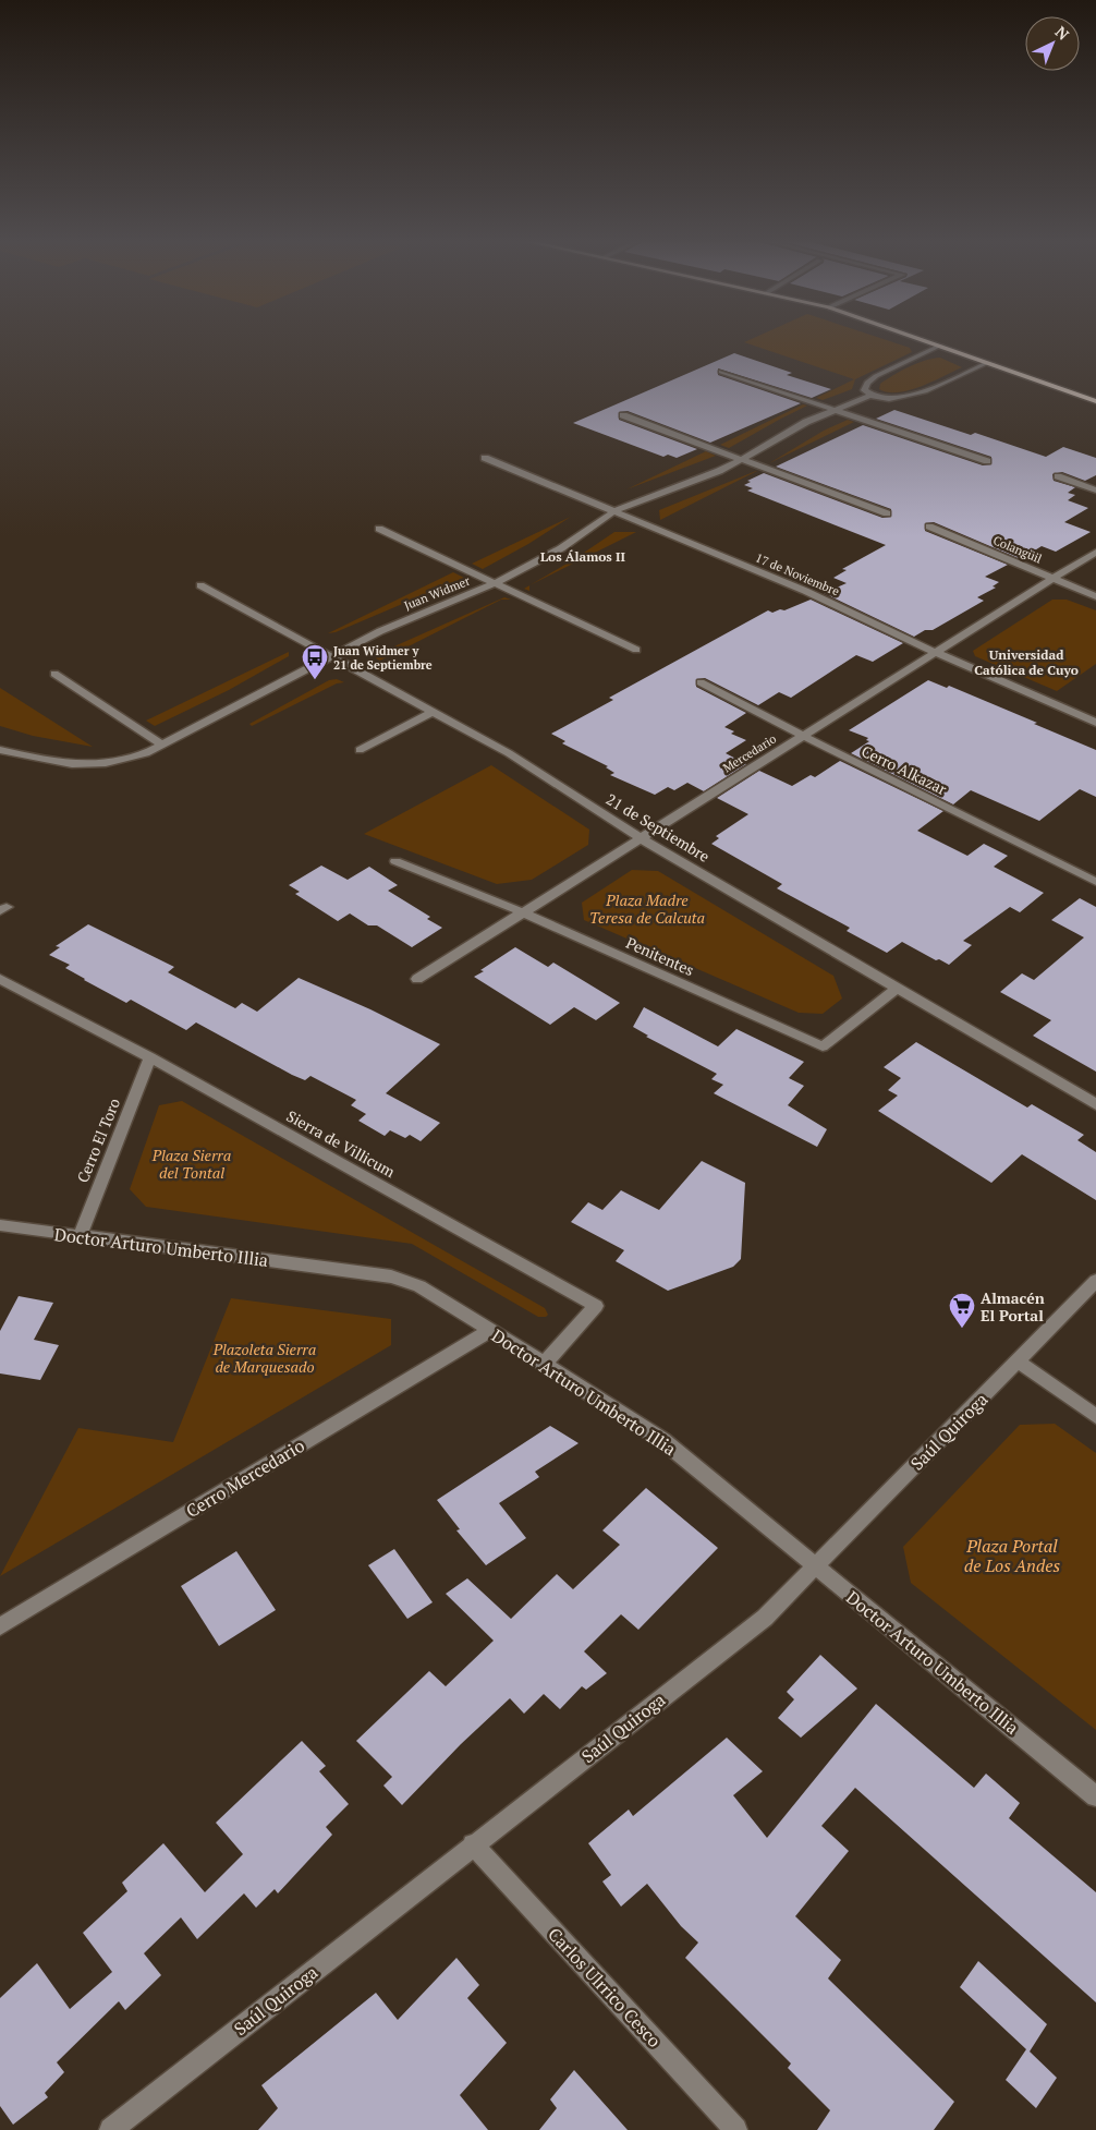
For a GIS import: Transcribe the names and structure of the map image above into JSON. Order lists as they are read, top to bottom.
{
  "streets": {
    "street": [
      "Colangüil",
      "17 de Noviembre",
      "Juan Widmer",
      "Mercedario",
      "Cerro Alkazar",
      "21 de Septiembre",
      "Penitentes",
      "Cerro El Toro",
      "Sierra de Villicum",
      "Doctor Arturo Umberto Illia",
      "Saúl Quiroga",
      "Cerro Mercedario",
      "Carlos Ulrrico Cesco"
    ]
  },
  "crossings": [
    ["Colangüil", "Mercedario"],
    ["17 de Noviembre", "Juan Widmer"],
    ["17 de Noviembre", "Mercedario"],
    ["Juan Widmer", "21 de Septiembre"],
    ["Mercedario", "Cerro Alkazar"],
    ["Mercedario", "21 de Septiembre"],
    ["Mercedario", "Penitentes"],
    ["21 de Septiembre", "Penitentes"],
    ["Cerro El Toro", "Sierra de Villicum"],
    ["Cerro El Toro", "Doctor Arturo Umberto Illia"],
    ["Sierra de Villicum", "Doctor Arturo Umberto Illia"],
    ["Doctor Arturo Umberto Illia", "Saúl Quiroga"],
    ["Doctor Arturo Umberto Illia", "Cerro Mercedario"],
    ["Saúl Quiroga", "Carlos Ulrrico Cesco"]
  ],
  "districts": ["Los Álamos II", "Universidad Católica de Cuyo"],
  "parks": [
    "Plaza Madre Teresa de Calcuta",
    "Plaza Sierra del Tontal",
    "Plazoleta Sierra de Marquesado",
    "Plaza Portal de Los Andes"
  ],
  "places": {
    "bus stop": ["Juan Widmer y 21 de Septiembre"],
    "supermarket": ["Almacén El Portal"]
  },
  "north": "top right"
}
